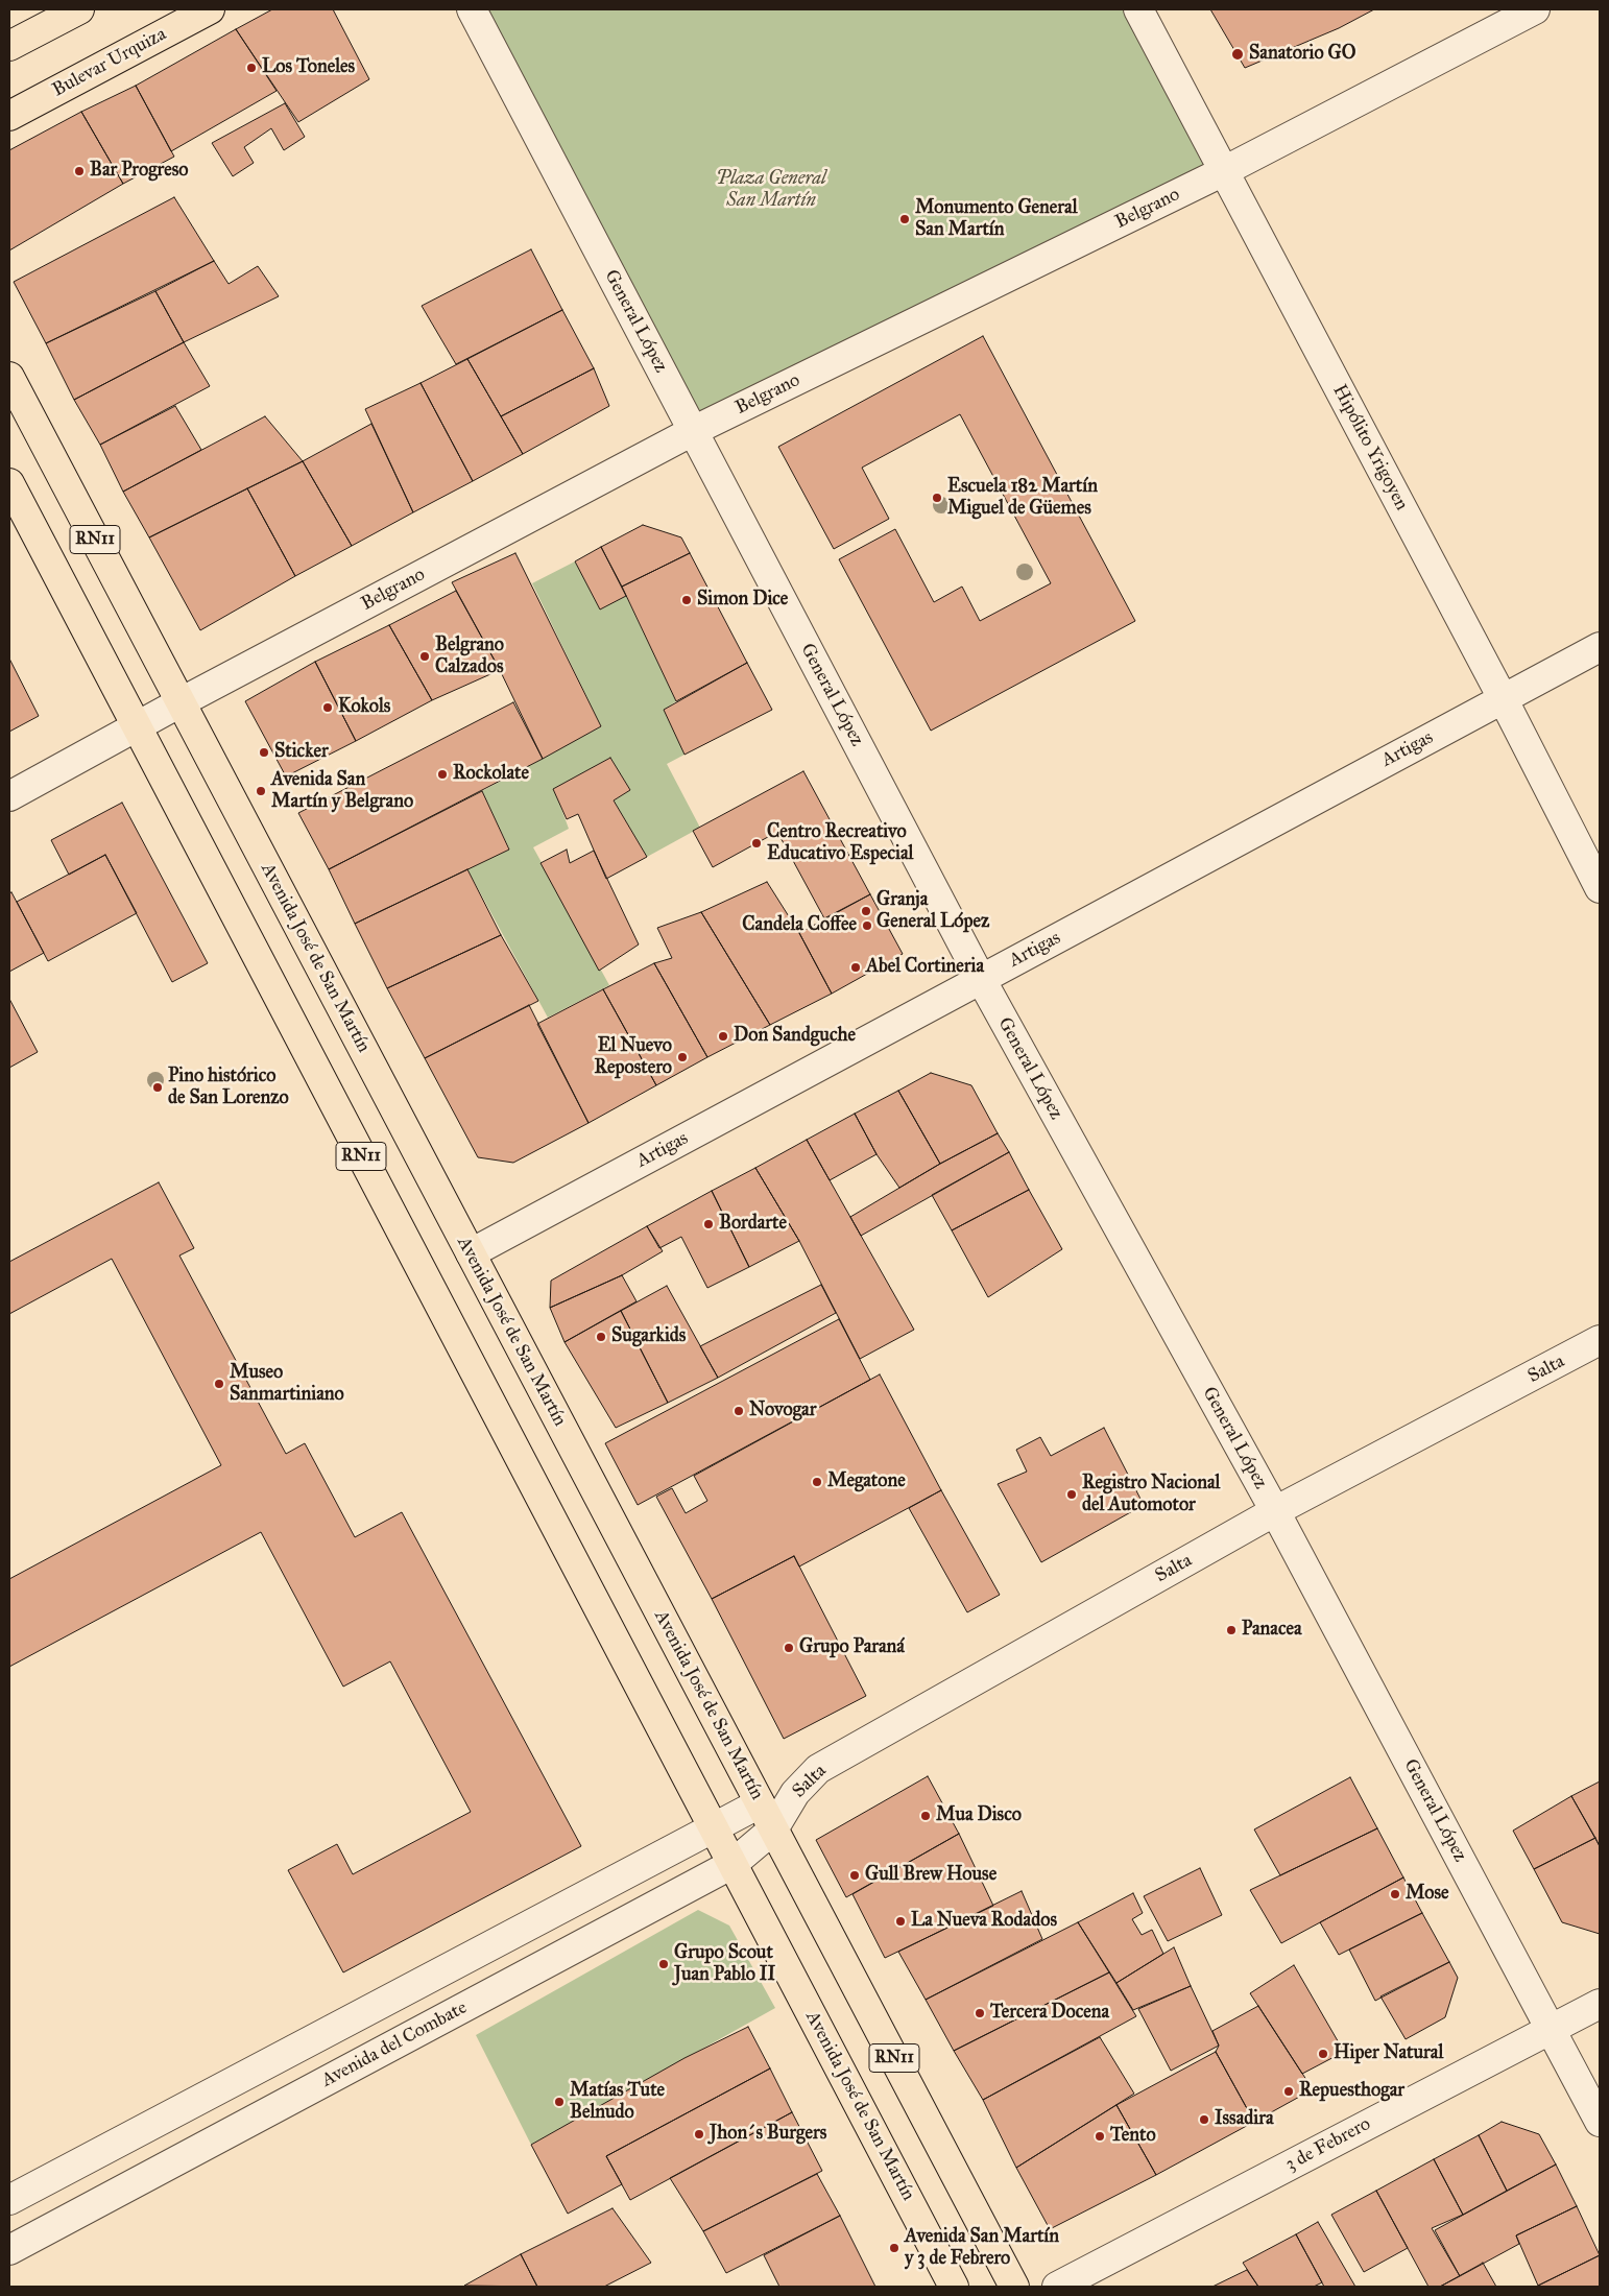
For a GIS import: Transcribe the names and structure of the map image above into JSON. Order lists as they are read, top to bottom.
{
  "streets": {
    "main road": ["Bulevar Urquiza", "RN11", "Avenida José de San Martín"],
    "street": [
      "Belgrano",
      "General López",
      "Hipólito Yrigoyen",
      "Artigas",
      "Salta",
      "Avenida del Combate",
      "3 de Febrero"
    ]
  },
  "crossings": [
    ["Belgrano", "General López"],
    ["Belgrano", "Hipólito Yrigoyen"],
    ["Belgrano", "Avenida José de San Martín"],
    ["General López", "Artigas"],
    ["General López", "Salta"],
    ["General López", "3 de Febrero"],
    ["Hipólito Yrigoyen", "Artigas"],
    ["Artigas", "Avenida José de San Martín"],
    ["Avenida José de San Martín", "Salta"],
    ["Avenida José de San Martín", "Avenida del Combate"],
    ["Salta", "Avenida del Combate"]
  ],
  "parks": ["Plaza General San Martín"],
  "places": [
    "Sanatorio GO",
    "Los Toneles",
    "Bar Progreso",
    "Monumento General San Martín",
    "Escuela 182 Martín Miguel de Güemes",
    "Simon Dice",
    "Belgrano Calzados",
    "Kokols",
    "Sticker",
    "Rockolate",
    "Avenida San Martín y Belgrano",
    "Centro Recreativo Educativo Especial",
    "Granja General López",
    "Candela Coffee",
    "Abel Cortineria",
    "Don Sandguche",
    "El Nuevo Repostero",
    "Pino histórico de San Lorenzo",
    "Bordarte",
    "Sugarkids",
    "Museo Sanmartiniano",
    "Novogar",
    "Megatone",
    "Registro Nacional del Automotor",
    "Panacea",
    "Grupo Paraná",
    "Mua Disco",
    "Gull Brew House",
    "Mose",
    "La Nueva Rodados",
    "Grupo Scout Juan Pablo II",
    "Tercera Docena",
    "Hiper Natural",
    "Repuesthogar",
    "Matías Tute Belnudo",
    "Issadira",
    "Jhon´s Burgers",
    "Tento",
    "Avenida San Martín y 3 de Febrero"
  ]
}
